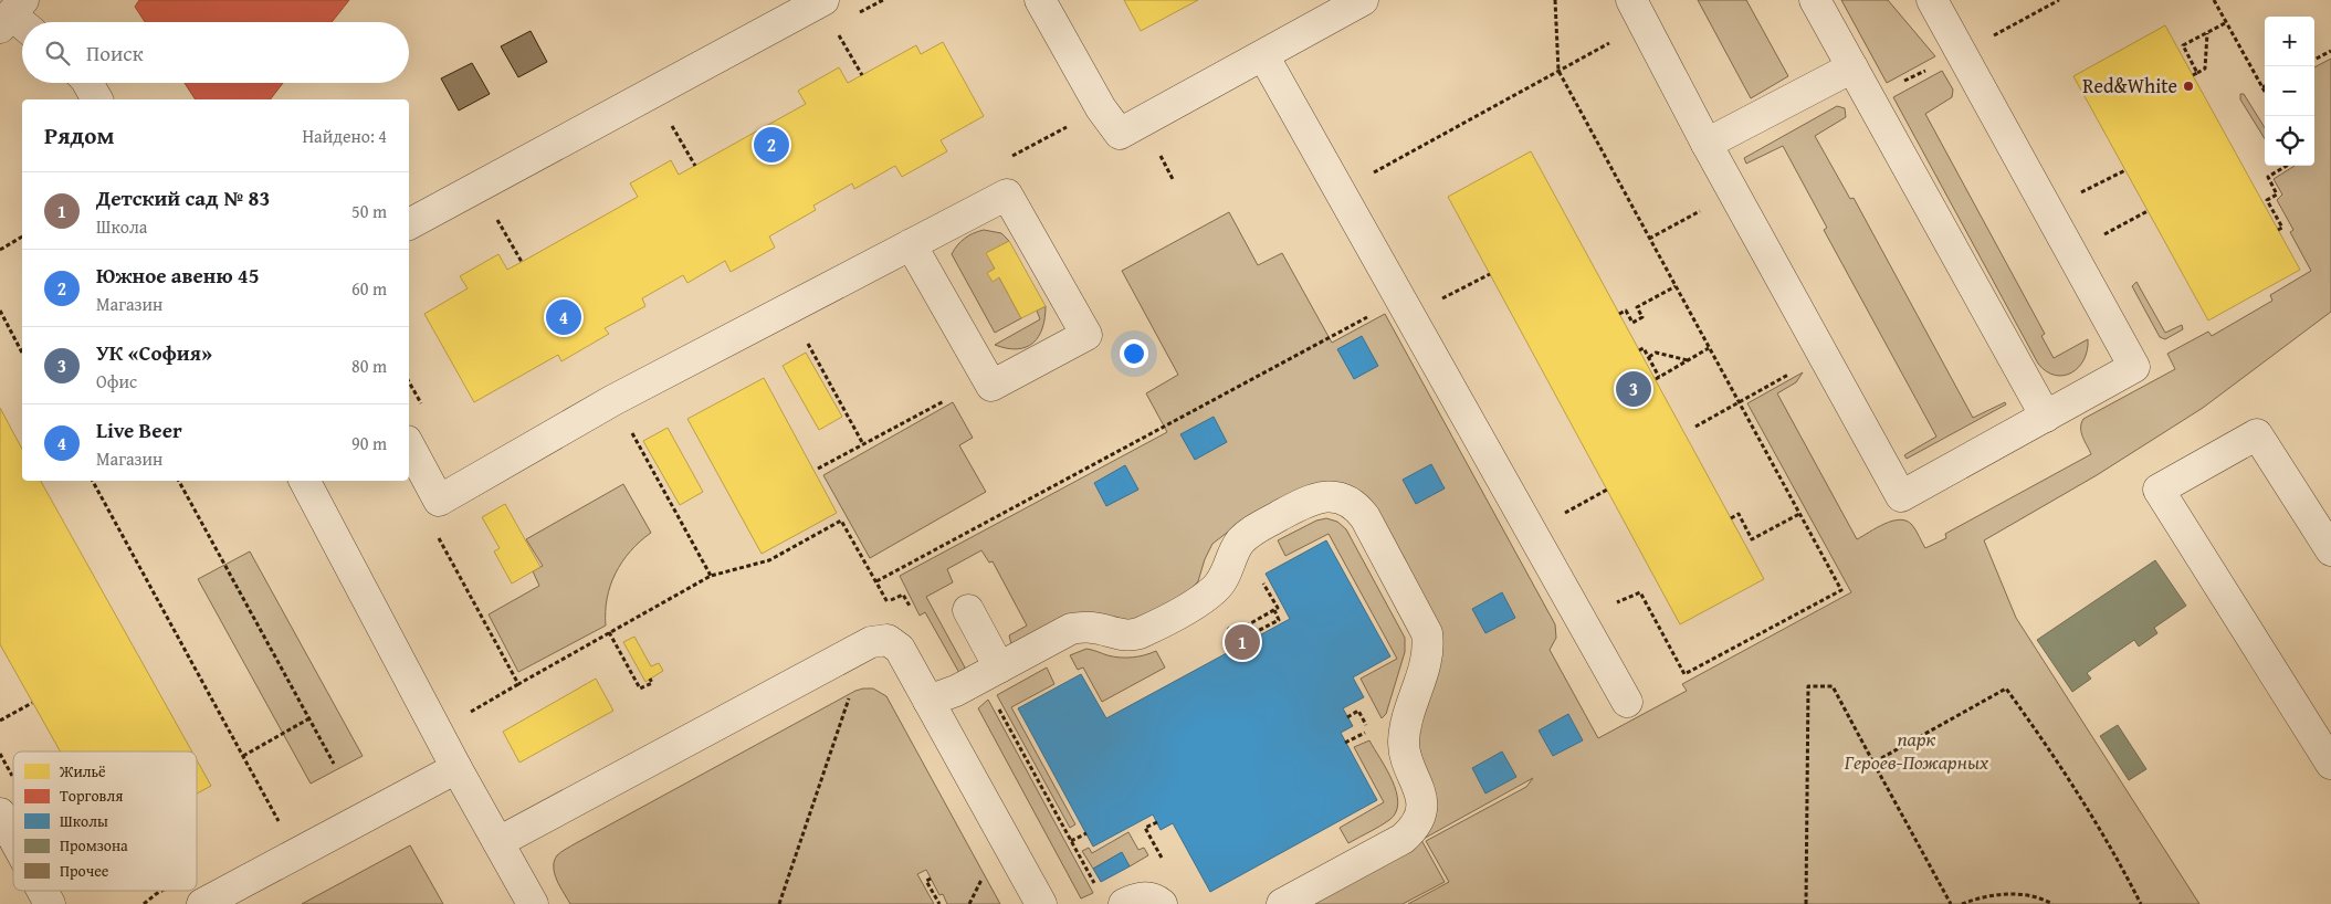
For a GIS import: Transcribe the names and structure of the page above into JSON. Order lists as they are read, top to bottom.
{
  "parks": ["парк Героев-Пожарных"],
  "places": ["Red&White"],
  "legend": [
    "Жильё",
    "Торговля",
    "Школы",
    "Промзона",
    "Прочее"
  ],
  "page": {
    "map_buttons": ["+", "−"],
    "search": "Поиск",
    "heading": ["Рядом", "Найдено: 4"],
    "pins": [
      "2",
      "4",
      "3",
      "1"
    ],
    "list": [
      {
        "mark": "1",
        "name": "Детский сад № 83",
        "note": "Школа",
        "value": "50 m"
      },
      {
        "mark": "2",
        "name": "Южное авеню 45",
        "note": "Магазин",
        "value": "60 m"
      },
      {
        "mark": "3",
        "name": "УК «София»",
        "note": "Офис",
        "value": "80 m"
      },
      {
        "mark": "4",
        "name": "Live Beer",
        "note": "Магазин",
        "value": "90 m"
      }
    ]
  }
}
